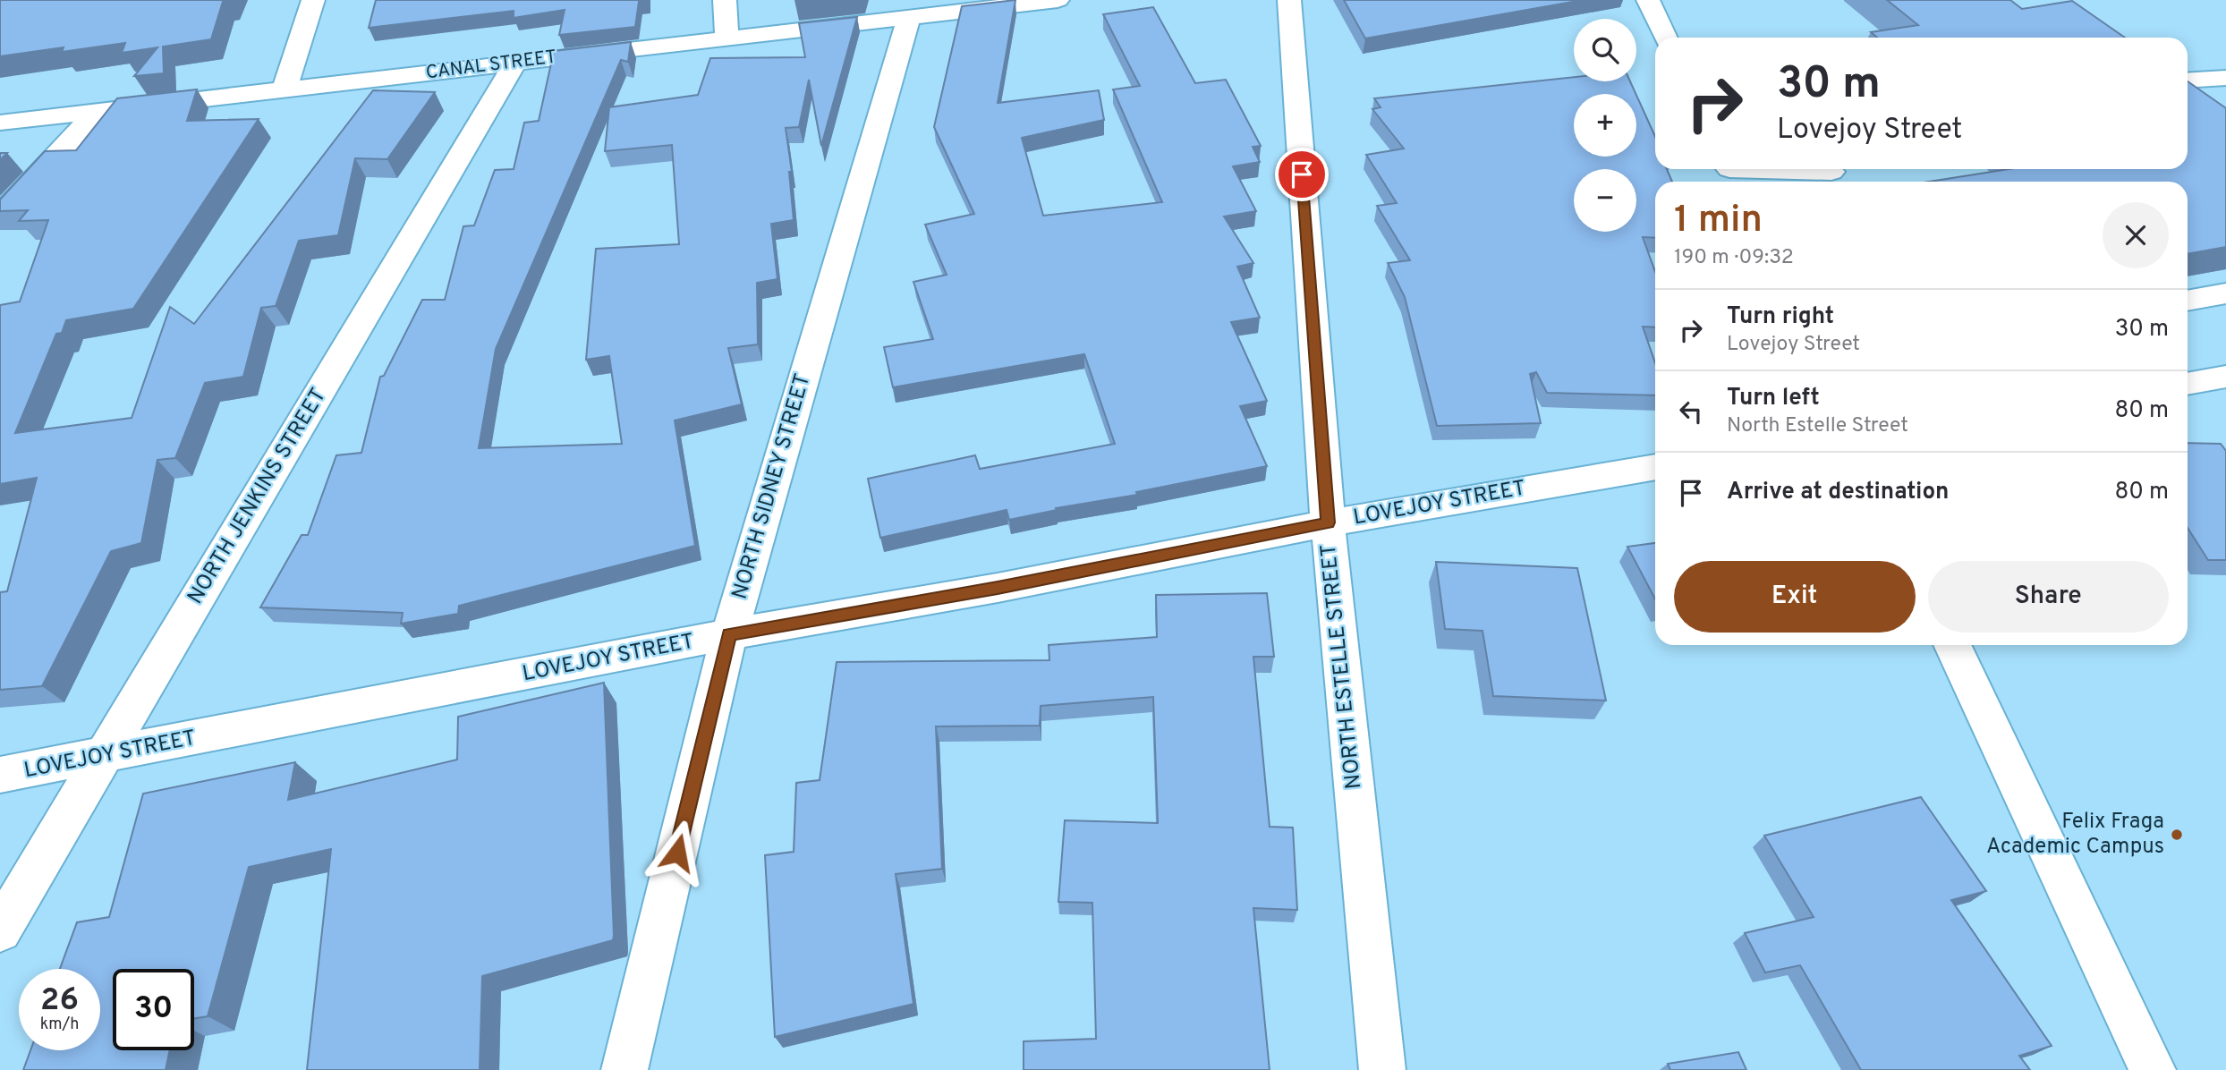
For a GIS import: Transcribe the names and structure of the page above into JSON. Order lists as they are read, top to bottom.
{
  "streets": {
    "street": [
      "CANAL STREET",
      "NORTH SIDNEY STREET",
      "NORTH JENKINS STREET",
      "LOVEJOY STREET",
      "NORTH ESTELLE STREET"
    ]
  },
  "crossings": [
    ["CANAL STREET", "NORTH SIDNEY STREET"],
    ["CANAL STREET", "NORTH JENKINS STREET"],
    ["NORTH SIDNEY STREET", "LOVEJOY STREET"],
    ["NORTH JENKINS STREET", "LOVEJOY STREET"],
    ["LOVEJOY STREET", "NORTH ESTELLE STREET"]
  ],
  "places": ["Felix Fraga Academic Campus"],
  "page": {
    "map_buttons": ["+", "−"],
    "turn": ["30 m", "Lovejoy Street"],
    "heading": ["1 min", "190 m · 09:32"],
    "list": [
      {
        "name": "Turn right",
        "note": "Lovejoy Street",
        "value": "30 m"
      },
      {
        "name": "Turn left",
        "note": "North Estelle Street",
        "value": "80 m"
      },
      {
        "name": "Arrive at destination",
        "value": "80 m"
      }
    ],
    "buttons": ["Exit", "Share"],
    "speed": "26 km/h",
    "limit": "30"
  }
}
